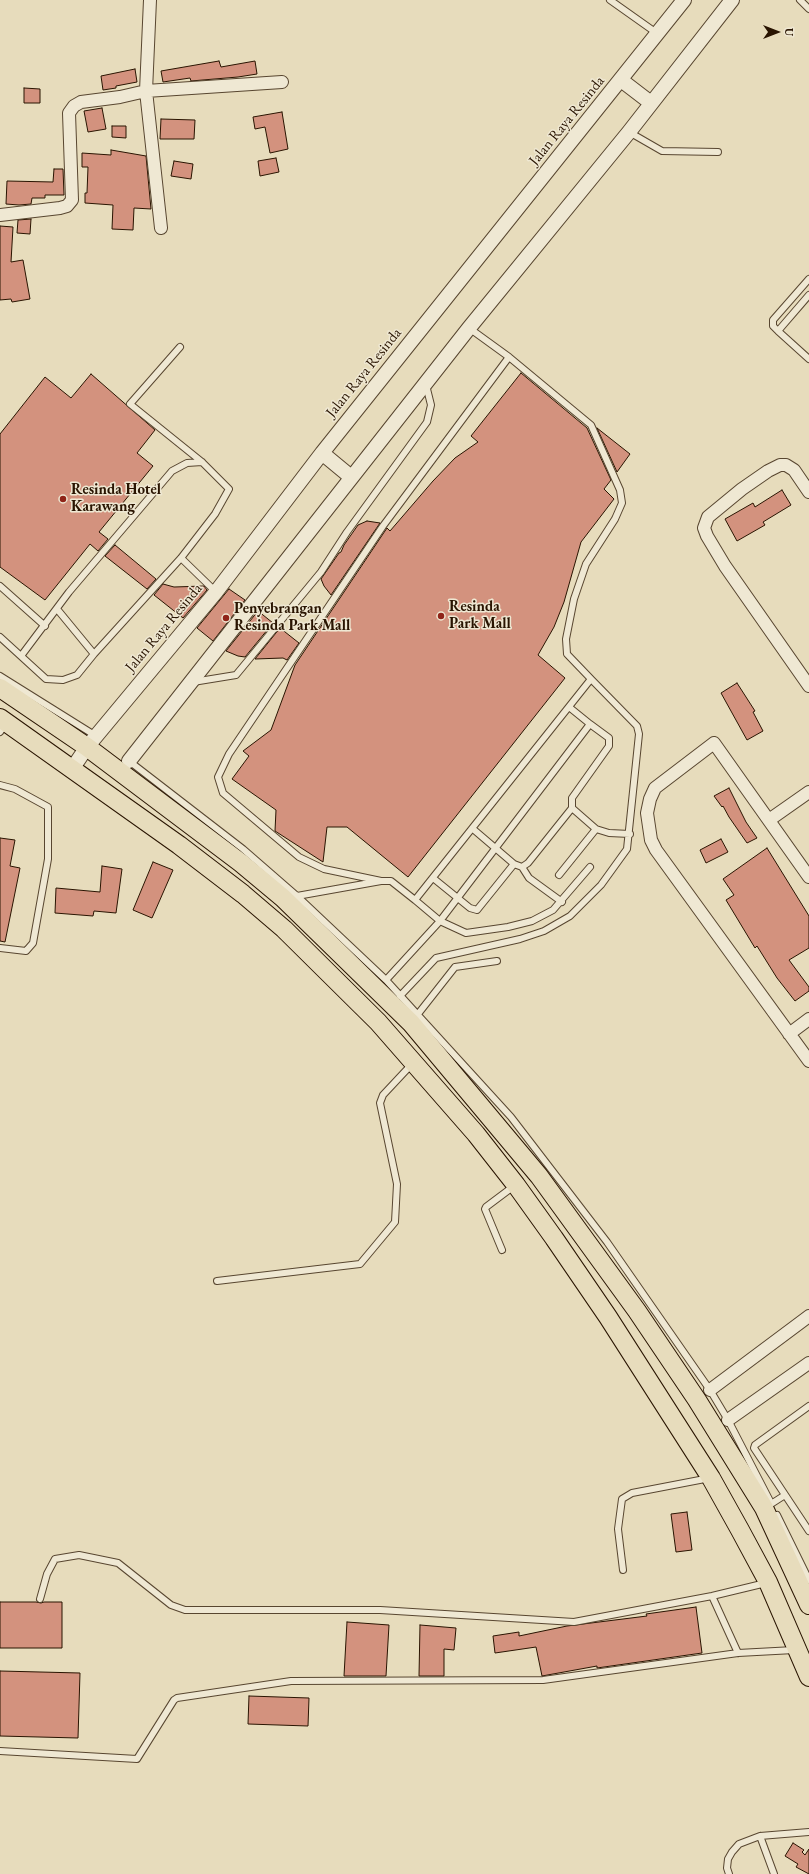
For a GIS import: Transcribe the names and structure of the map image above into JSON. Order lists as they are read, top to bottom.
{
  "streets": {
    "street": ["Jalan Raya Resinda"]
  },
  "places": ["Resinda Hotel Karawang", "Resinda Park Mall", "Penyebrangan Resinda Park Mall"],
  "north": "right"
}
